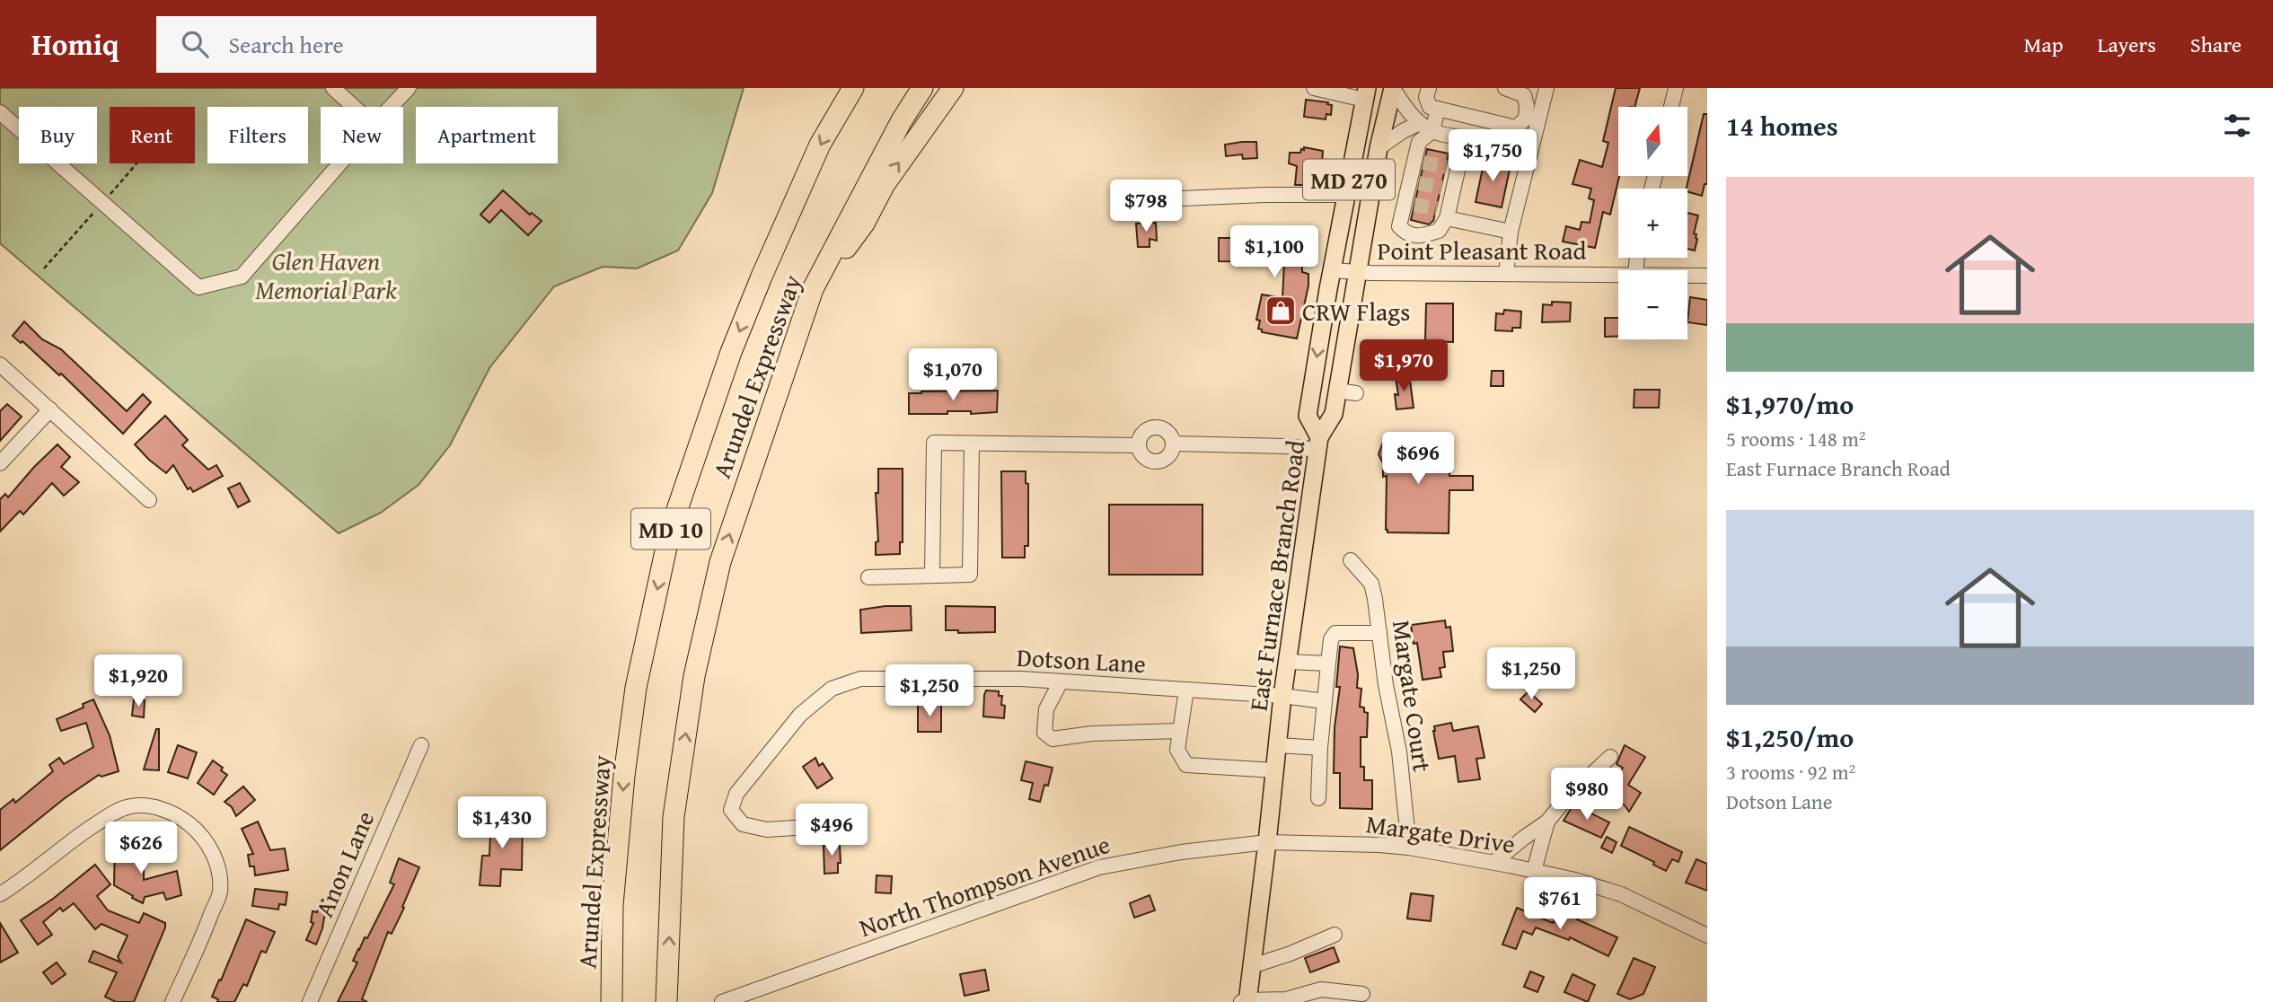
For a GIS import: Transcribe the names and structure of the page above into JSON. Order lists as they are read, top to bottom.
{
  "streets": {
    "highway": ["Arundel Expressway", "MD 10"],
    "main road": ["MD 270", "East Furnace Branch Road"],
    "street": [
      "Point Pleasant Road",
      "Dotson Lane",
      "Margate Court",
      "Margate Drive",
      "Anon Lane",
      "North Thompson Avenue"
    ]
  },
  "crossings": [
    ["MD 270", "Point Pleasant Road"],
    ["MD 270", "East Furnace Branch Road"],
    ["Point Pleasant Road", "East Furnace Branch Road"],
    ["East Furnace Branch Road", "Dotson Lane"],
    ["East Furnace Branch Road", "Margate Drive"],
    ["East Furnace Branch Road", "North Thompson Avenue"],
    ["Margate Court", "Margate Drive"],
    ["Margate Drive", "North Thompson Avenue"]
  ],
  "parks": ["Glen Haven Memorial Park"],
  "places": {
    "shop": ["CRW Flags"]
  },
  "north": "top",
  "page": {
    "header": "Homiq",
    "search": "Search here",
    "nav": ["Map", "Layers", "Share"],
    "heading": "14 homes",
    "map_buttons": ["+", "−"],
    "chip": [
      "Buy",
      "Rent",
      "Filters",
      "New",
      "Apartment"
    ],
    "price": [
      "$1,750",
      "$798",
      "$1,100",
      "$1,970",
      "$1,070",
      "$696",
      "$1,250",
      "$1,920",
      "$1,250",
      "$980",
      "$1,430",
      "$496",
      "$626",
      "$761"
    ],
    "list": [
      {
        "name": "$1,970/mo",
        "note": "5 rooms · 148 m² · East Furnace Branch Road"
      },
      {
        "name": "$1,250/mo",
        "note": "3 rooms · 92 m² · Dotson Lane"
      }
    ]
  }
}
